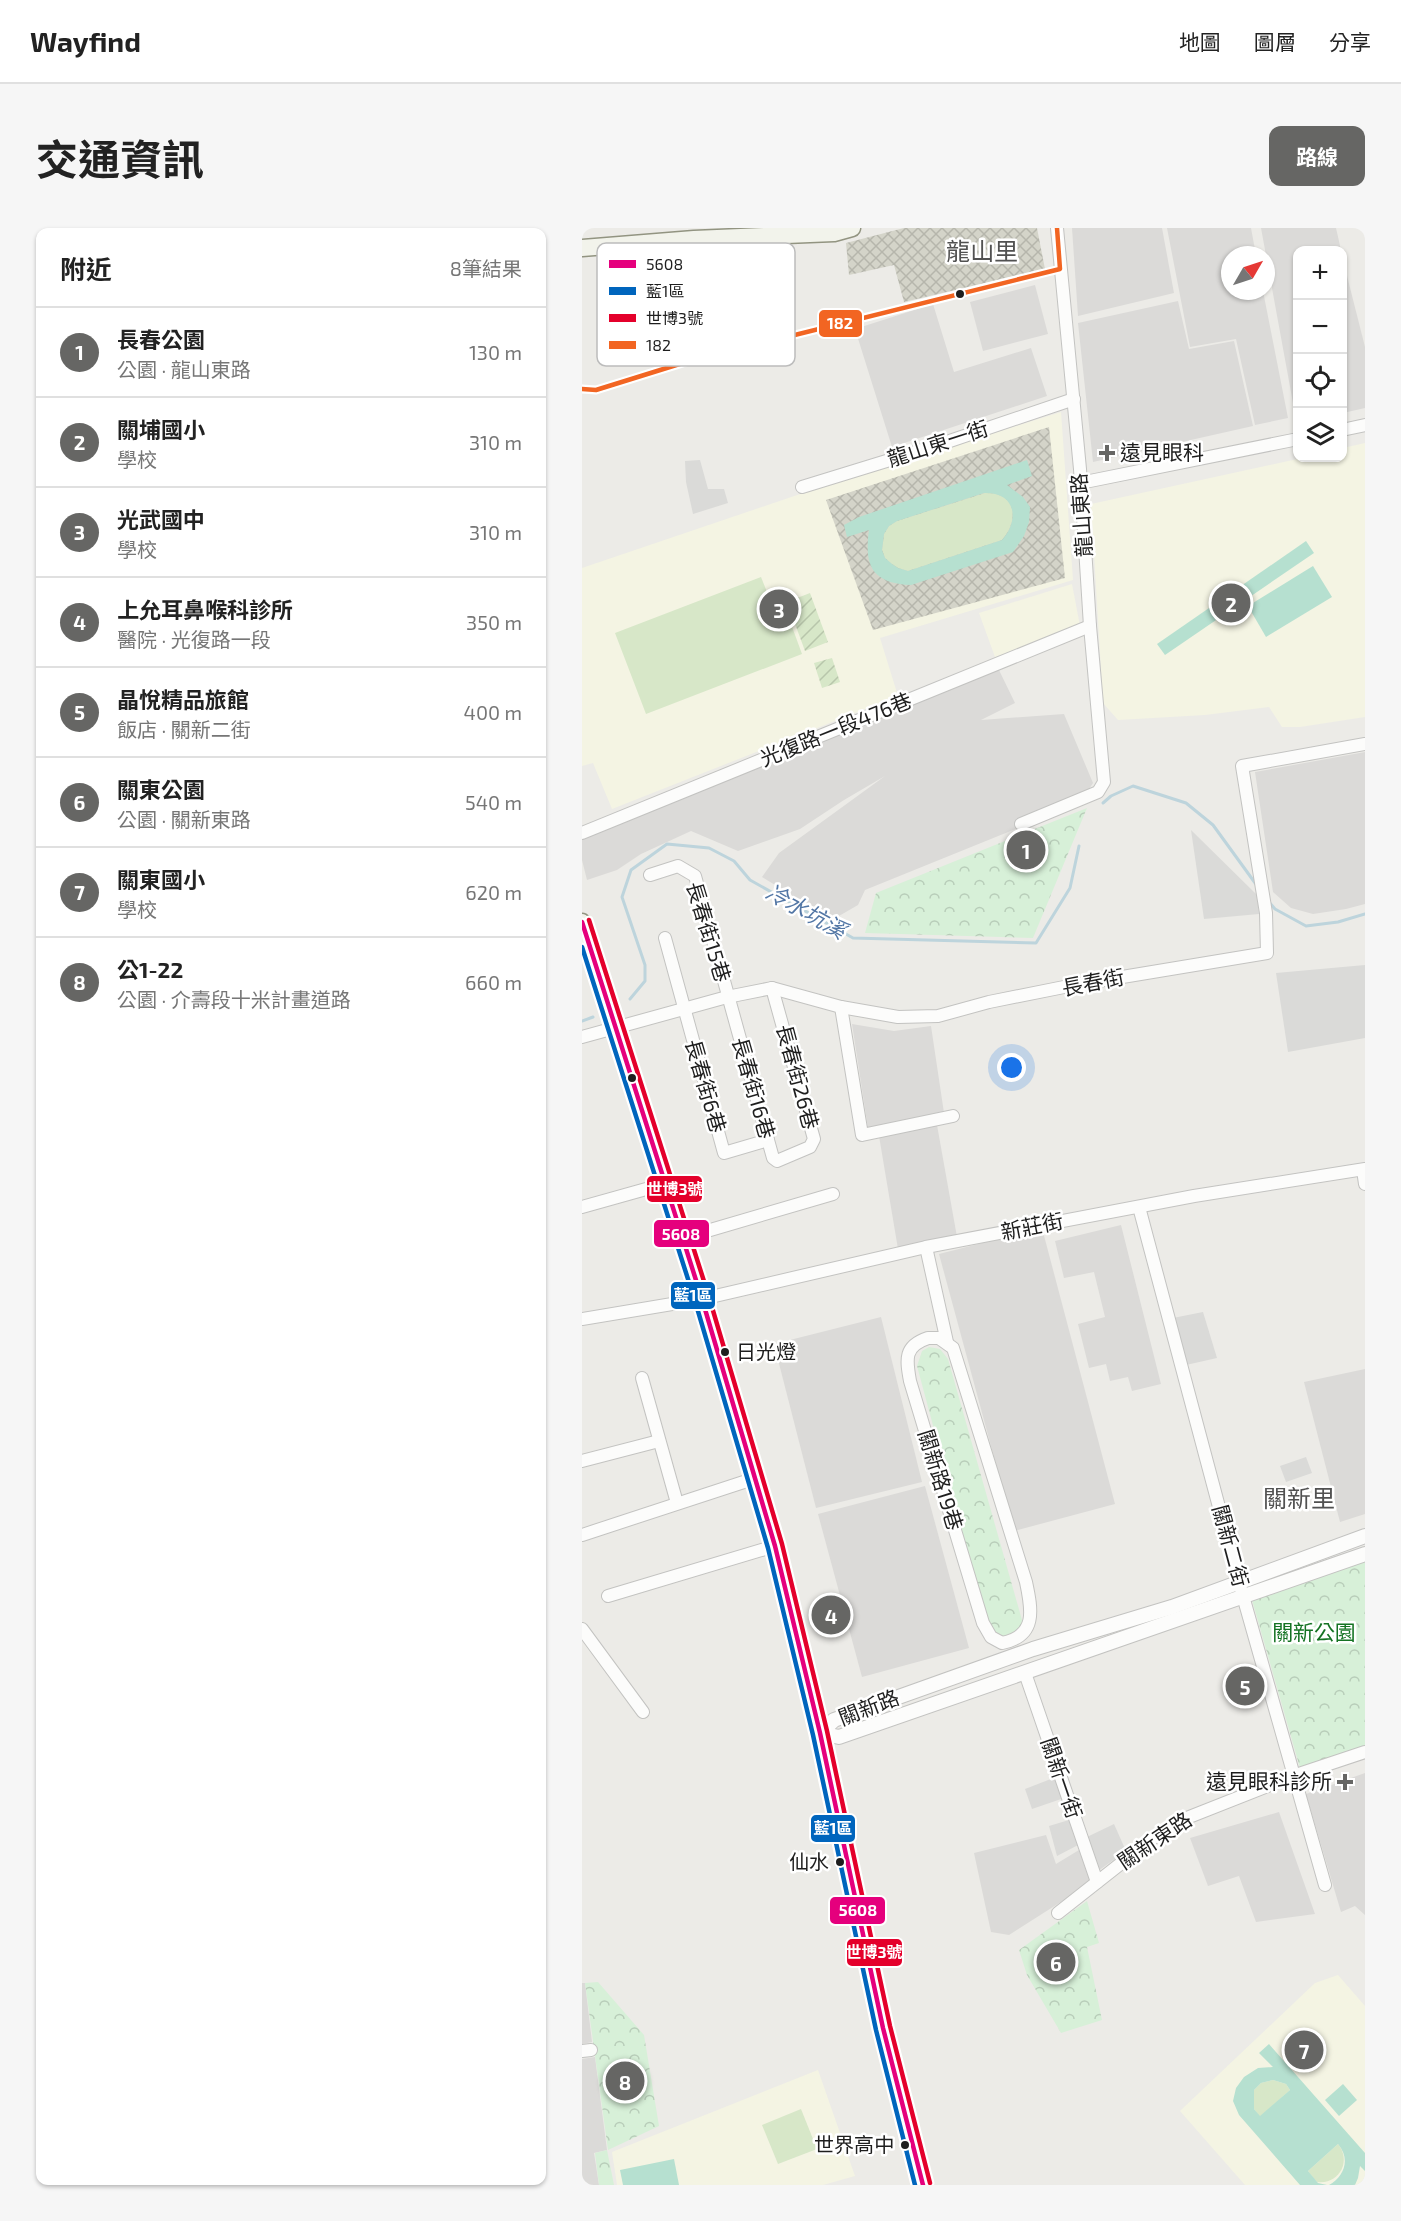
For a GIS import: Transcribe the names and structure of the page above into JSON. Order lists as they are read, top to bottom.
{
  "streets": {
    "street": [
      "龍山東一街",
      "龍山東路",
      "光復路一段476巷",
      "長春街15巷",
      "長春街",
      "長春街26巷",
      "長春街6巷",
      "長春街16巷",
      "新莊街",
      "關新路19巷",
      "關新二街",
      "關新路",
      "關新一街",
      "關新東路"
    ]
  },
  "crossings": [
    ["龍山東一街", "龍山東路"],
    ["龍山東路", "光復路一段476巷"],
    ["長春街15巷", "長春街"],
    ["長春街15巷", "長春街16巷"],
    ["長春街", "長春街26巷"],
    ["長春街", "長春街6巷"],
    ["長春街", "長春街16巷"],
    ["長春街26巷", "長春街16巷"],
    ["長春街6巷", "長春街16巷"],
    ["新莊街", "關新二街"],
    ["關新路19巷", "關新路"],
    ["關新二街", "關新路"],
    ["關新二街", "關新東路"],
    ["關新路", "關新一街"],
    ["關新一街", "關新東路"]
  ],
  "districts": ["龍山里", "關新里"],
  "water": ["冷水坑溪"],
  "parks": ["關新公園"],
  "places": {
    "health": ["遠見眼科", "遠見眼科診所"],
    "other": ["日光燈", "仙水", "世界高中"]
  },
  "lines": [
    "transit line 182",
    "transit line 世博3號",
    "transit line 5608",
    "transit line 藍1區"
  ],
  "legend": [
    "5608",
    "藍1區",
    "世博3號",
    "182"
  ],
  "north": "top right",
  "page": {
    "header": "Wayfind",
    "nav": ["地圖", "圖層", "分享"],
    "title": "交通資訊",
    "buttons": "路線",
    "heading": ["附近", "8筆結果"],
    "map_buttons": ["+", "−"],
    "list": [
      {
        "mark": "1",
        "name": "長春公園",
        "note": "公園 · 龍山東路",
        "value": "130 m"
      },
      {
        "mark": "2",
        "name": "關埔國小",
        "note": "學校",
        "value": "310 m"
      },
      {
        "mark": "3",
        "name": "光武國中",
        "note": "學校",
        "value": "310 m"
      },
      {
        "mark": "4",
        "name": "上允耳鼻喉科診所",
        "note": "醫院 · 光復路一段",
        "value": "350 m"
      },
      {
        "mark": "5",
        "name": "晶悅精品旅館",
        "note": "飯店 · 關新二街",
        "value": "400 m"
      },
      {
        "mark": "6",
        "name": "關東公園",
        "note": "公園 · 關新東路",
        "value": "540 m"
      },
      {
        "mark": "7",
        "name": "關東國小",
        "note": "學校",
        "value": "620 m"
      },
      {
        "mark": "8",
        "name": "公1-22",
        "note": "公園 · 介壽段十米計畫道路",
        "value": "660 m"
      }
    ],
    "pins": [
      "2",
      "3",
      "1",
      "4",
      "5",
      "6",
      "7",
      "8"
    ]
  }
}
